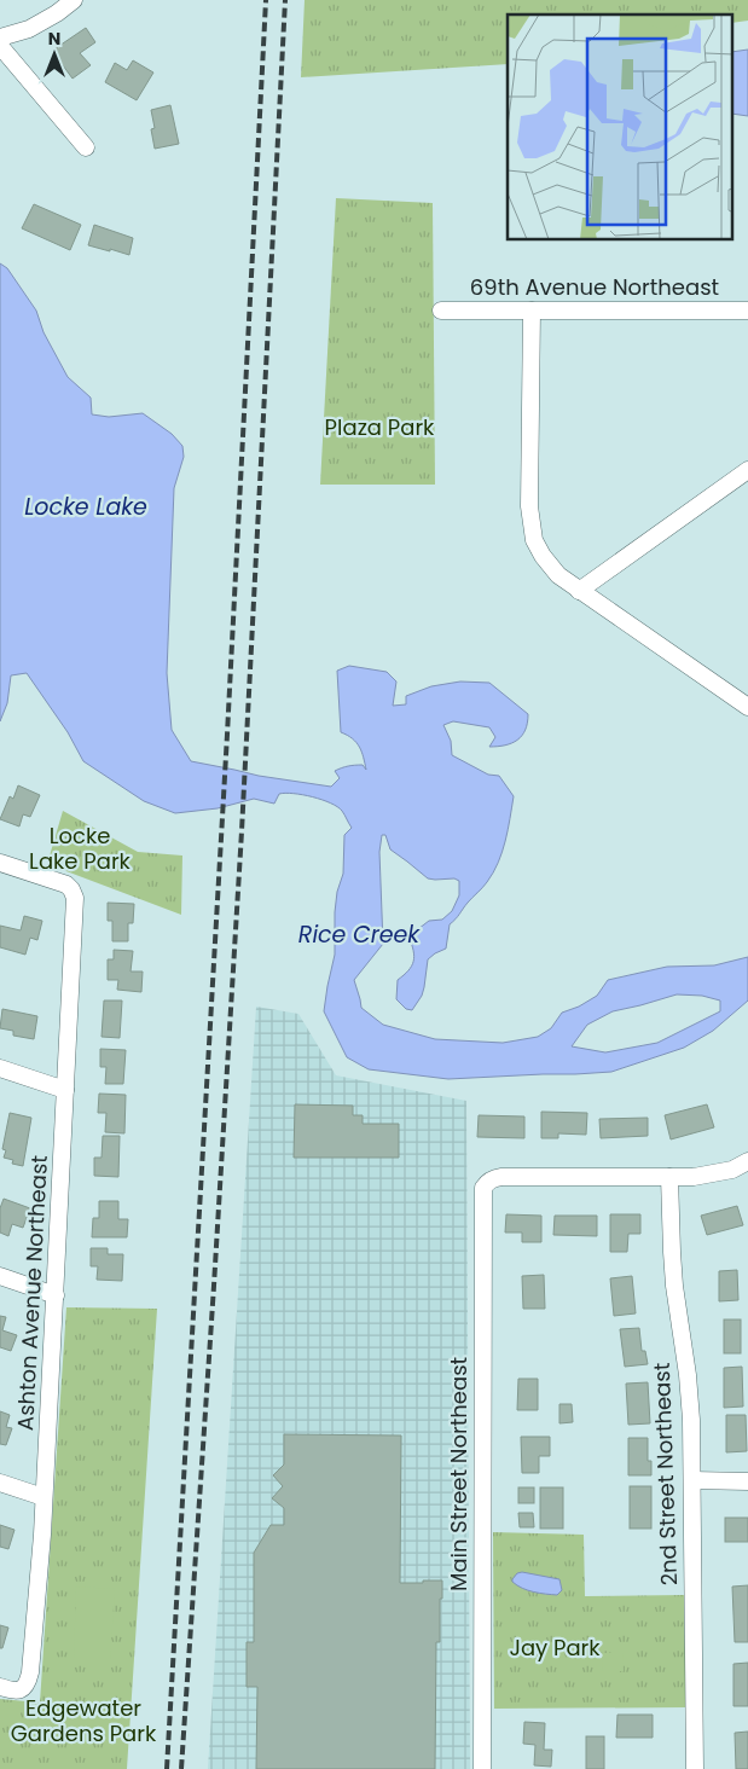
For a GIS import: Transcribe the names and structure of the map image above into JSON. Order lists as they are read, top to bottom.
{
  "streets": {
    "street": [
      "69th Avenue Northeast",
      "Ashton Avenue Northeast",
      "Main Street Northeast",
      "2nd Street Northeast"
    ]
  },
  "crossings": [
    ["Main Street Northeast", "2nd Street Northeast"]
  ],
  "water": ["Locke Lake", "Rice Creek"],
  "parks": [
    "Plaza Park",
    "Locke Lake Park",
    "Jay Park",
    "Edgewater Gardens Park"
  ],
  "north": "top"
}
